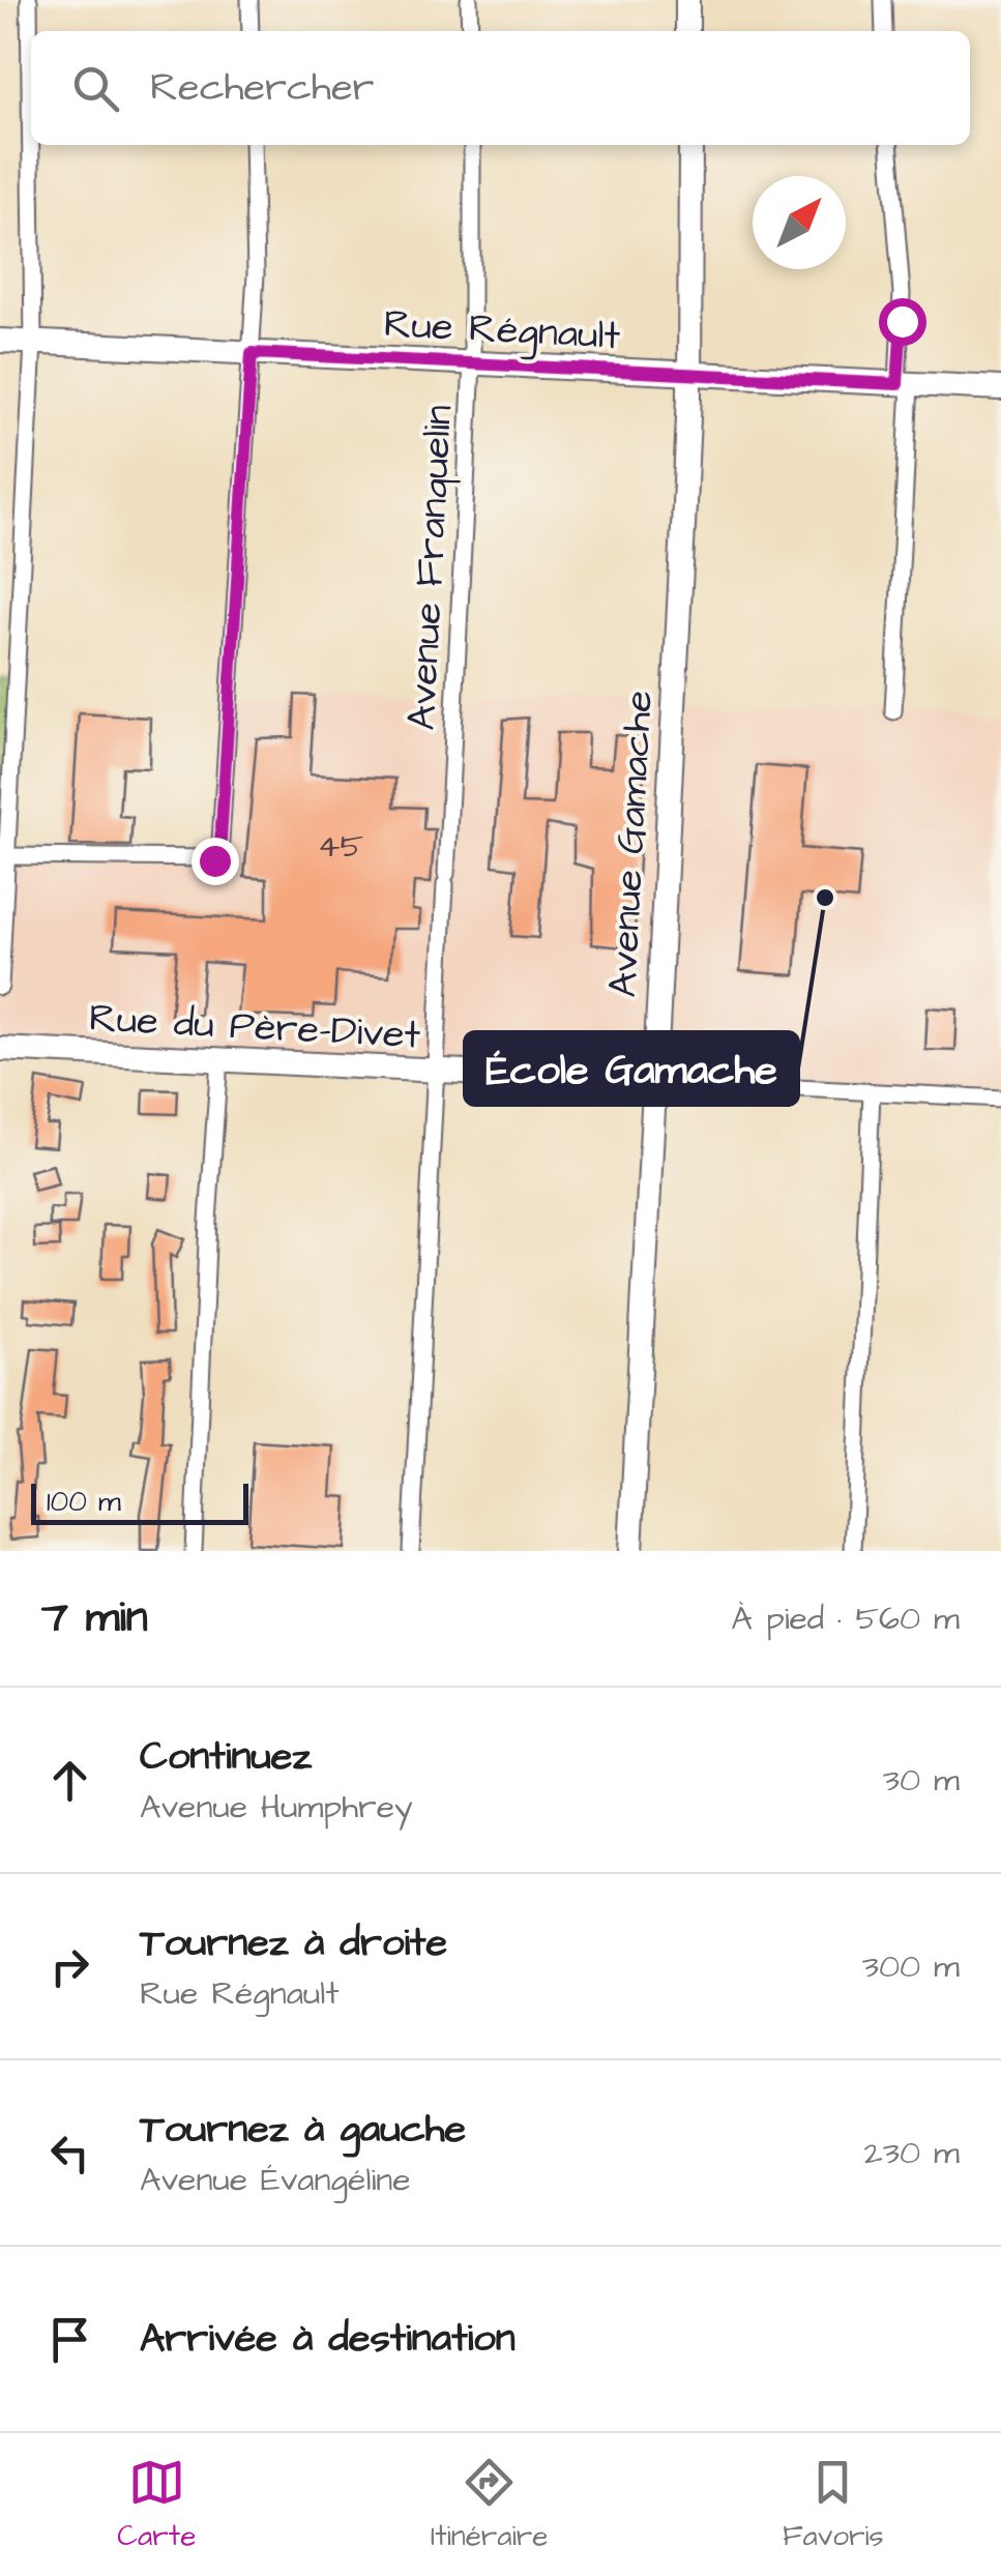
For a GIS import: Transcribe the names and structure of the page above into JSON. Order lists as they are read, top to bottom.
{
  "streets": {
    "street": [
      "Rue Régnault",
      "Avenue Franquelin",
      "Avenue Gamache",
      "Rue du Père-Divet"
    ]
  },
  "crossings": [
    ["Rue Régnault", "Avenue Franquelin"],
    ["Rue Régnault", "Avenue Gamache"],
    ["Avenue Franquelin", "Rue du Père-Divet"],
    ["Avenue Gamache", "Rue du Père-Divet"]
  ],
  "places": ["École Gamache"],
  "house_numbers": ["45"],
  "scale_bar": "100 m",
  "north": "top right",
  "page": {
    "search": "Rechercher",
    "scale": "100 m",
    "heading": ["7 min", "À pied · 560 m"],
    "list": [
      ["Continuez", "Avenue Humphrey", "30 m"],
      ["Tournez à droite", "Rue Régnault", "300 m"],
      ["Tournez à gauche", "Avenue Évangéline", "230 m"],
      "Arrivée à destination"
    ],
    "nav": ["Carte", "Itinéraire", "Favoris"]
  }
}
